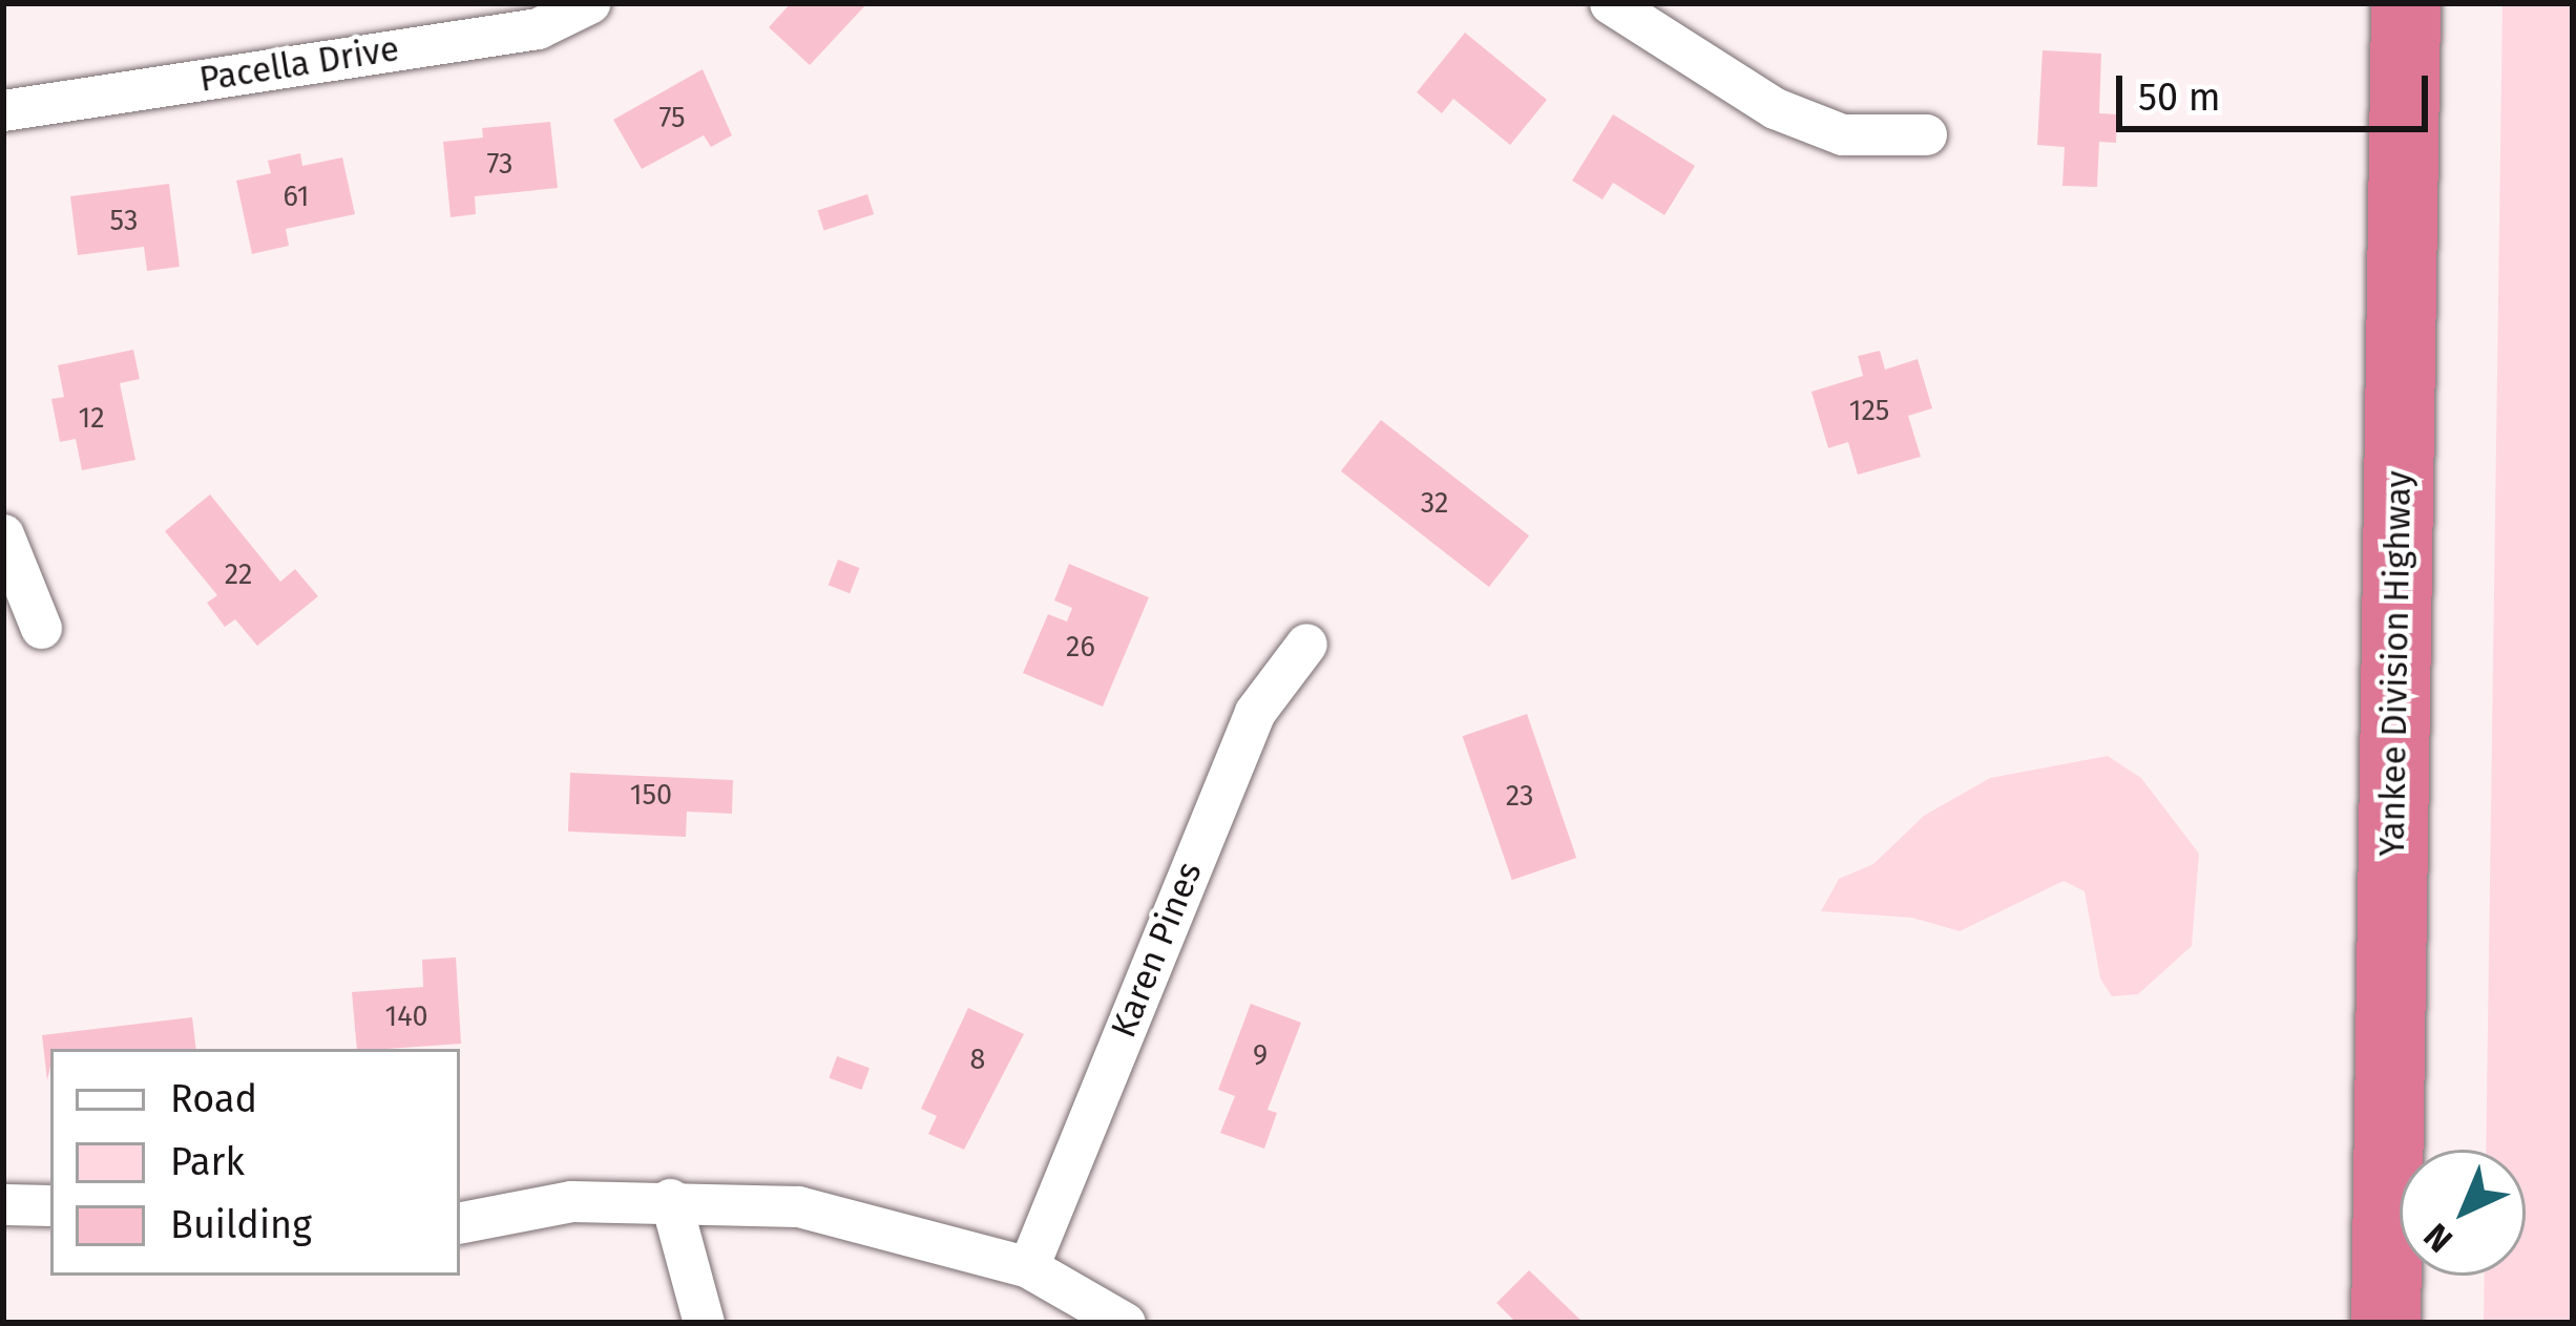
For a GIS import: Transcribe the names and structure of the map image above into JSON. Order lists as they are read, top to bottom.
{
  "streets": {
    "highway": ["Yankee Division Highway"],
    "street": ["Pacella Drive", "Karen Pines"]
  },
  "house_numbers": [
    "75",
    "73",
    "61",
    "53",
    "125",
    "12",
    "32",
    "22",
    "26",
    "150",
    "23",
    "140",
    "9",
    "8"
  ],
  "legend": ["Road", "Park", "Building"],
  "scale_bar": "50 m",
  "north": "bottom left"
}
